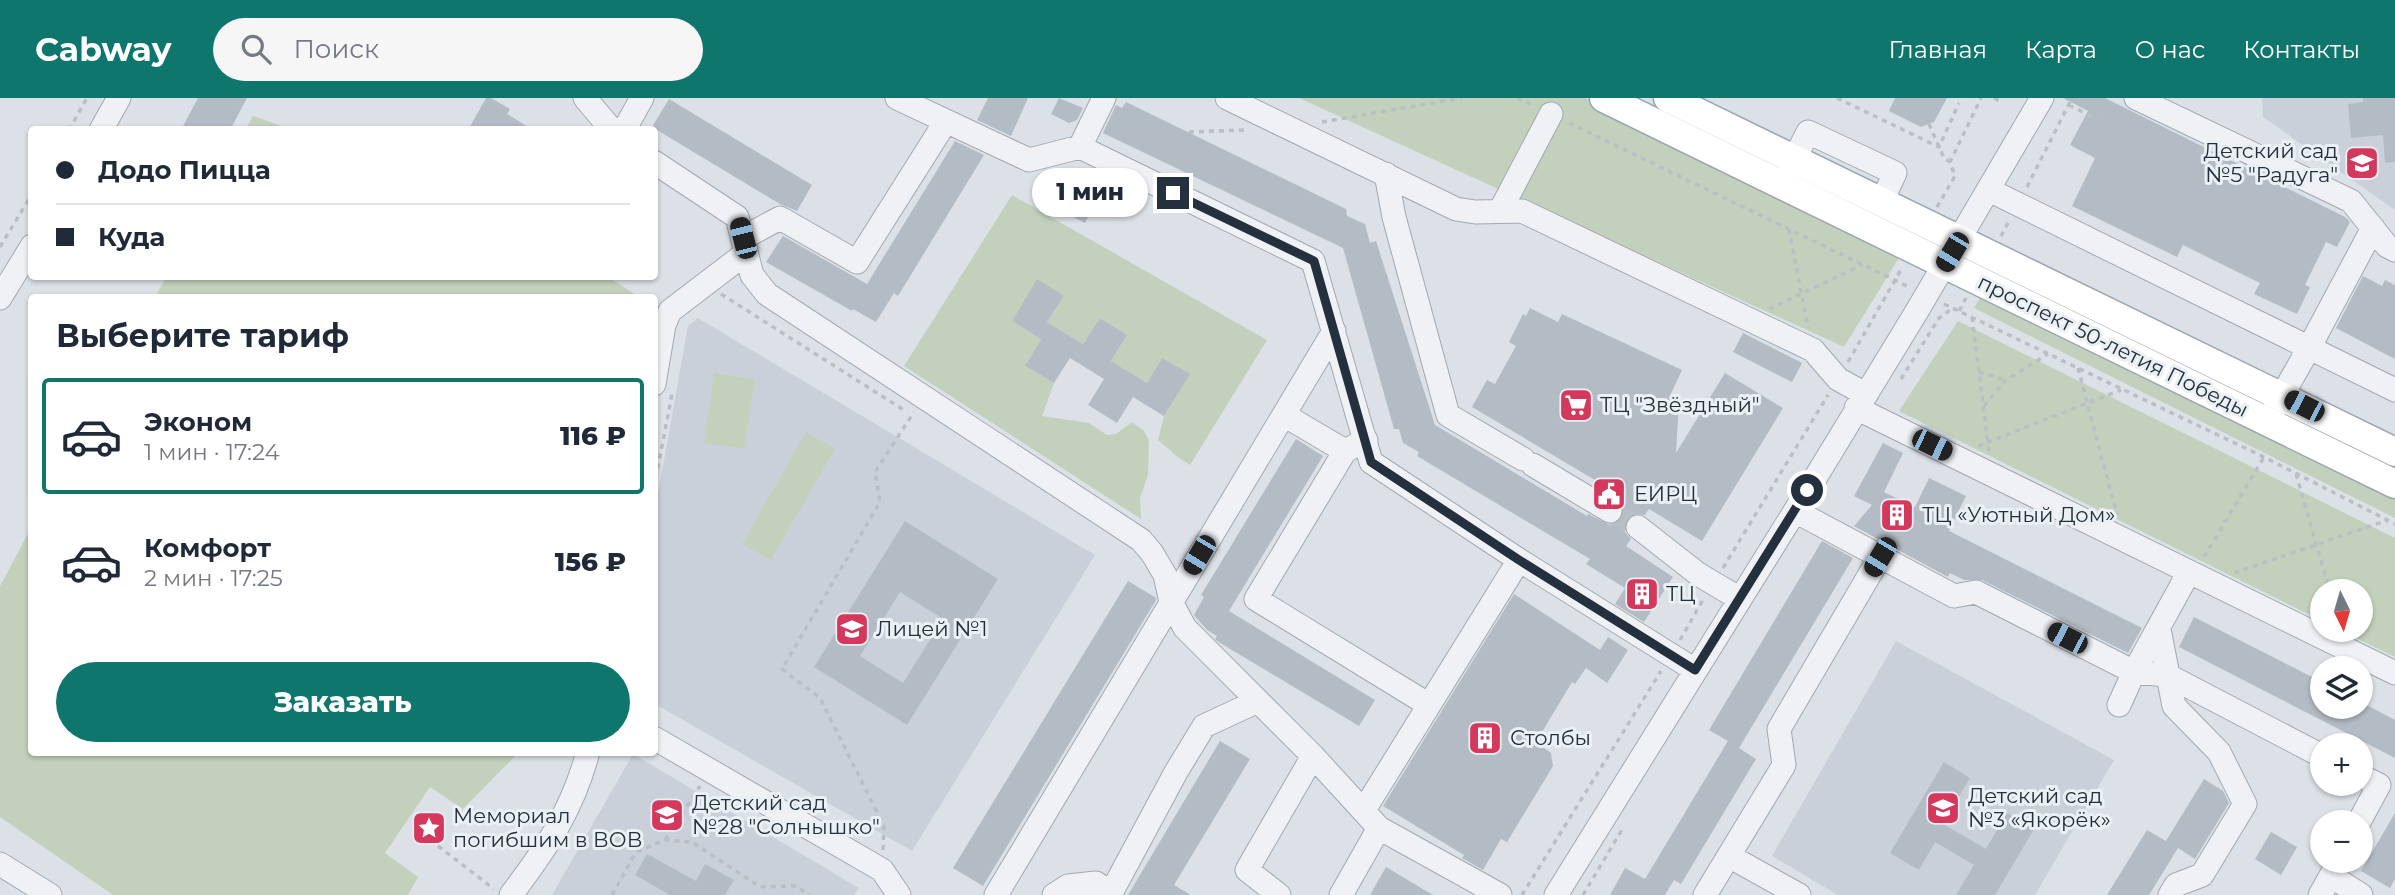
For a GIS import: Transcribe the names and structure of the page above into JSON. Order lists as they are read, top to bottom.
{
  "streets": {
    "main road": ["проспект 50-летия Победы"]
  },
  "places": {
    "school or university": [
      "Детский сад №5 \"Радуга\"",
      "Лицей №1",
      "Детский сад №3 «Якорёк»",
      "Детский сад №28 \"Солнышко\""
    ],
    "supermarket": ["ТЦ \"Звёздный\""],
    "public building": ["ЕИРЦ"],
    "building": ["ТЦ «Уютный Дом»", "ТЦ", "Столбы"],
    "place": ["Мемориал погибшим в ВОВ"]
  },
  "north": "bottom",
  "page": {
    "header": "Cabway",
    "search": "Поиск",
    "nav": [
      "Главная",
      "Карта",
      "О нас",
      "Контакты"
    ],
    "banner": ["Додо Пицца", "Куда"],
    "bubble": "1 мин",
    "heading": "Выберите тариф",
    "list": [
      {
        "name": "Эконом",
        "note": "1 мин · 17:24",
        "value": "116 ₽"
      },
      {
        "name": "Комфорт",
        "note": "2 мин · 17:25",
        "value": "156 ₽"
      }
    ],
    "map_buttons": ["+", "−"],
    "buttons": "Заказать"
  }
}
